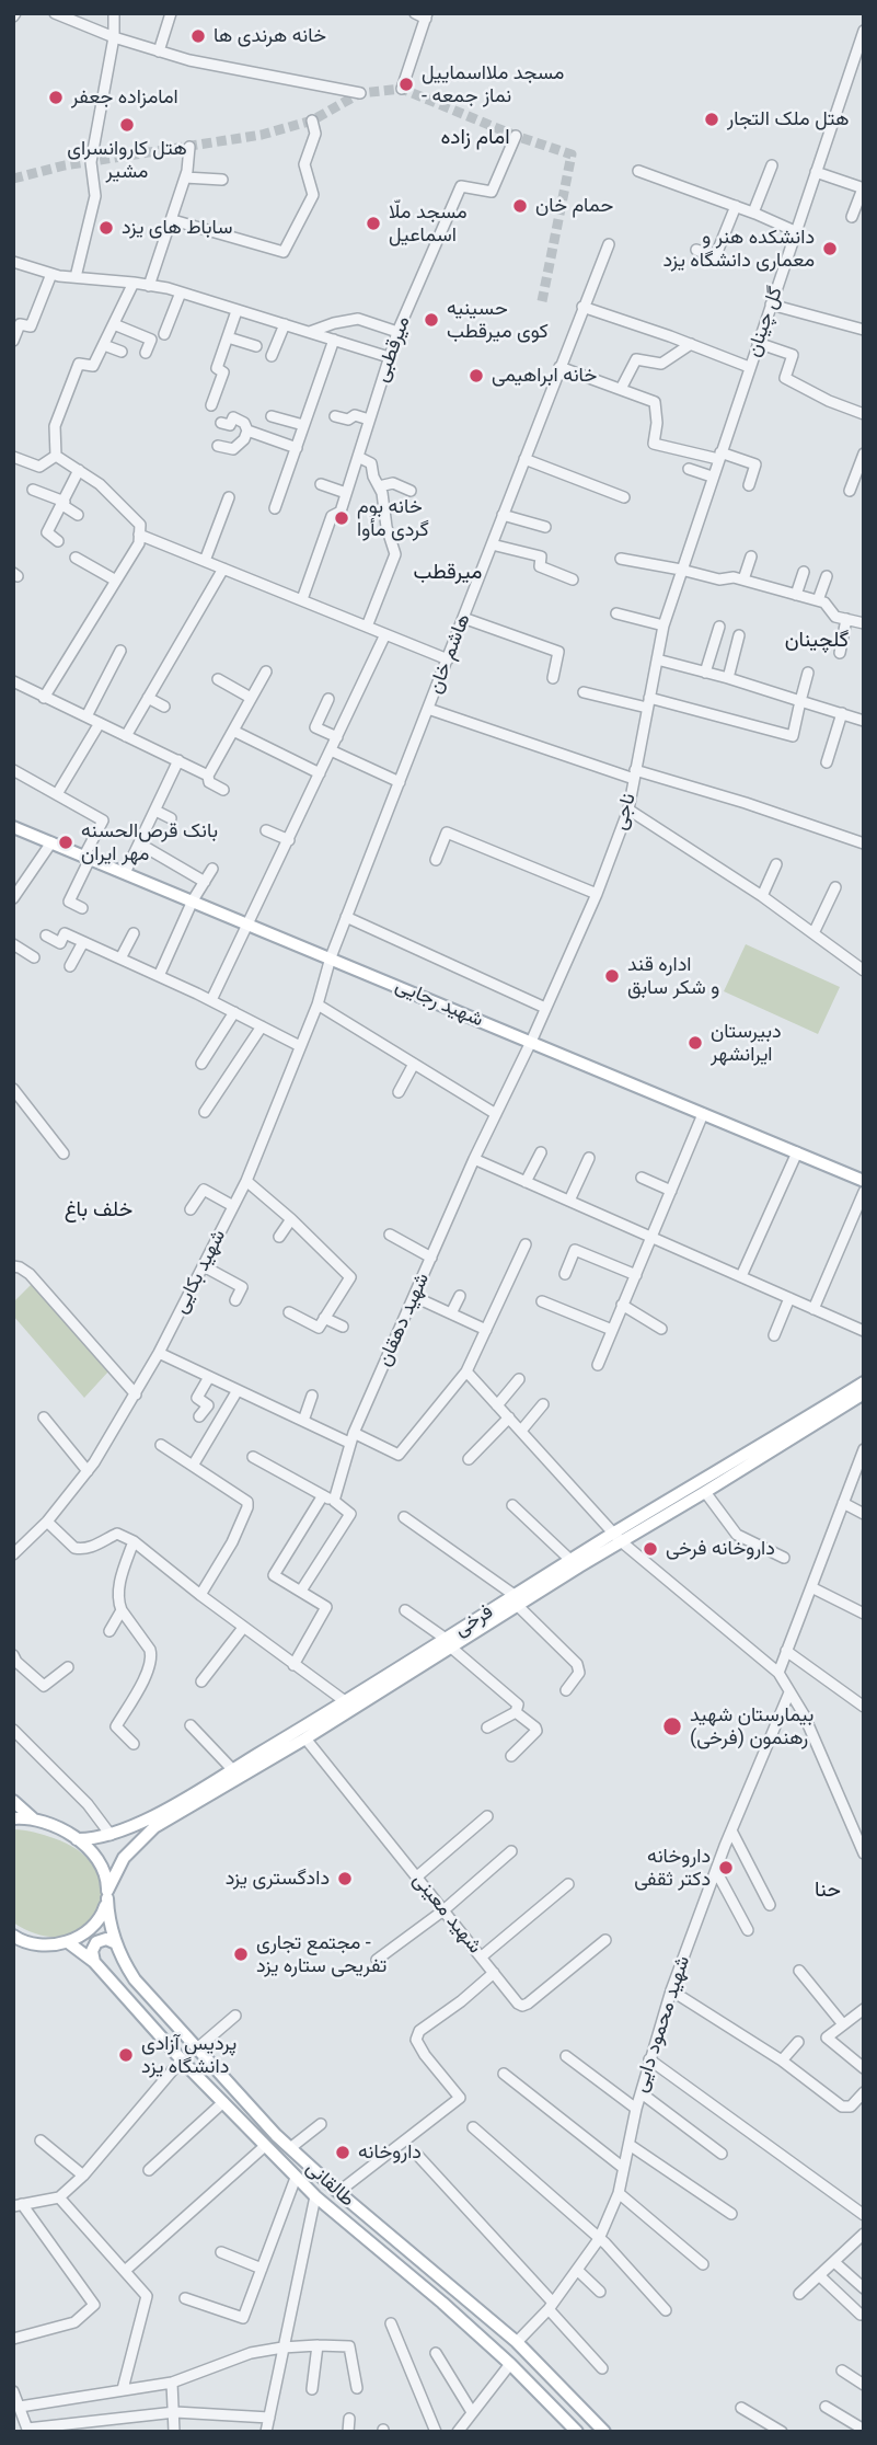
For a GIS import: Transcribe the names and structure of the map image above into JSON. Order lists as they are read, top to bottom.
{
  "streets": {
    "main road": ["شهید رجایی", "فرخی", "طالقانی"],
    "street": [
      "گل چینان",
      "میرقطبی",
      "هاشم خان",
      "ناجی",
      "شهید بکایی",
      "شهید دهقان",
      "شهید معینی",
      "شهید محمود دایی"
    ]
  },
  "crossings": [
    ["گل چینان", "ناجی"],
    ["هاشم خان", "شهید رجایی"],
    ["هاشم خان", "شهید بکایی"],
    ["ناجی", "شهید رجایی"],
    ["ناجی", "شهید دهقان"],
    ["شهید رجایی", "شهید بکایی"],
    ["شهید رجایی", "شهید دهقان"],
    ["فرخی", "شهید معینی"],
    ["فرخی", "طالقانی"],
    ["شهید محمود دایی", "طالقانی"]
  ],
  "districts": [
    "امام زاده",
    "میرقطب",
    "گلچینان",
    "خلف باغ",
    "حنا"
  ],
  "places": [
    "خانه هرندی ها",
    "مسجد ملااسماییل - نماز جمعه",
    "امامزاده جعفر",
    "هتل ملک التجار",
    "هتل کاروانسرای مشیر",
    "حمام خان",
    "مسجد ملّا اسماعیل",
    "ساباط های یزد",
    "دانشکده هنر و معماری دانشگاه یزد",
    "حسینیه کوی میرقطب",
    "خانه ابراهیمی",
    "خانه بوم گردی مأوا",
    "بانک قرص‌الحسنه مهر ایران",
    "اداره قند و شکر سابق",
    "دبیرستان ایرانشهر",
    "داروخانه فرخی",
    "بیمارستان شهید رهنمون (فرخی)",
    "داروخانه دکتر ثقفی",
    "دادگستری یزد",
    "مجتمع تجاری - تفریحی ستاره یزد",
    "پردیس آزادی دانشگاه یزد",
    "داروخانه"
  ]
}
